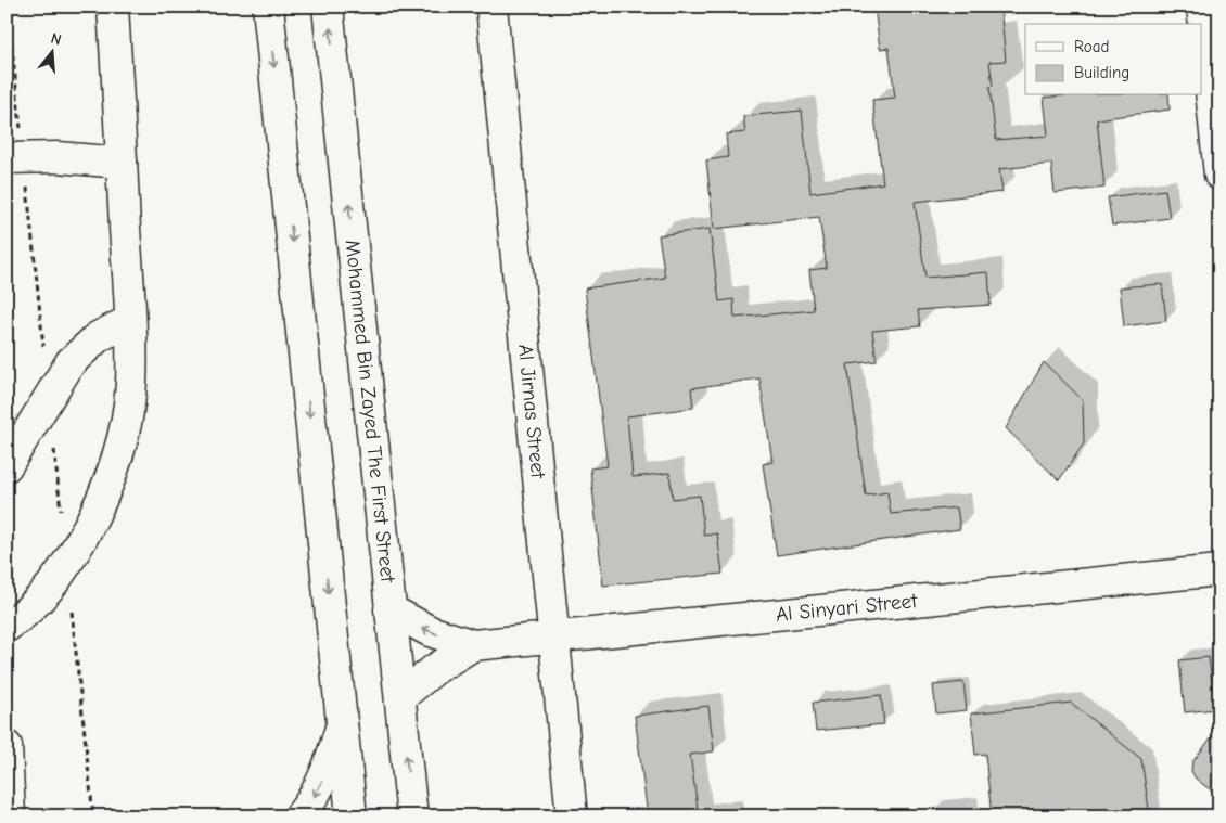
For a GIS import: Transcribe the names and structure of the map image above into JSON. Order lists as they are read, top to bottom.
{
  "streets": {
    "street": ["Mohammed Bin Zayed The First Street", "Al Jirnas Street", "Al Sinyari Street"]
  },
  "crossings": [
    ["Mohammed Bin Zayed The First Street", "Al Sinyari Street"],
    ["Al Jirnas Street", "Al Sinyari Street"]
  ],
  "legend": ["Road", "Building"],
  "north": "top"
}
